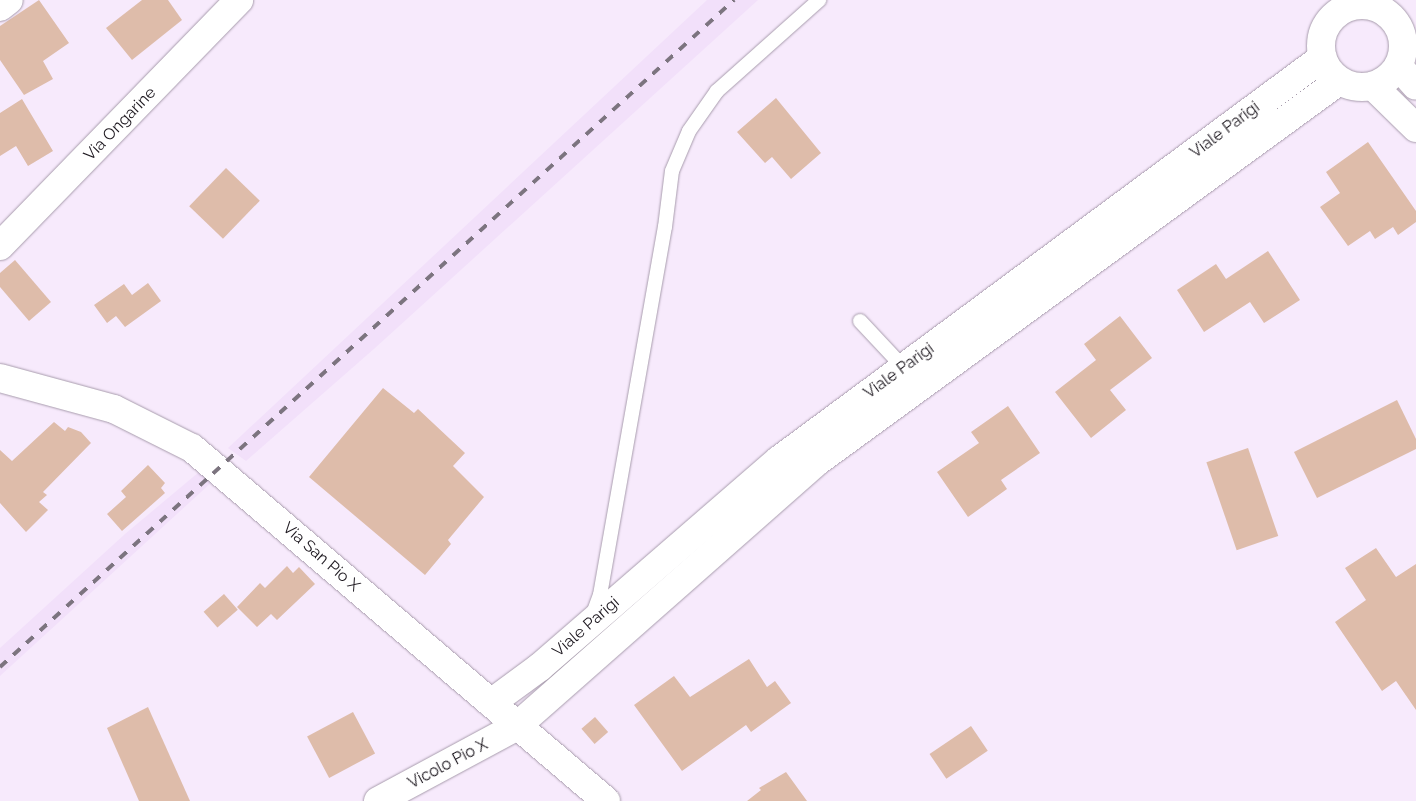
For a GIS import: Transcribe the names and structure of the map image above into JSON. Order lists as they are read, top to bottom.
{
  "streets": {
    "street": [
      "Via Ongarine",
      "Viale Parigi",
      "Via San Pio X",
      "Vicolo Pio X"
    ]
  },
  "crossings": [
    ["Viale Parigi", "Via San Pio X"],
    ["Viale Parigi", "Vicolo Pio X"],
    ["Via San Pio X", "Vicolo Pio X"]
  ]
}
